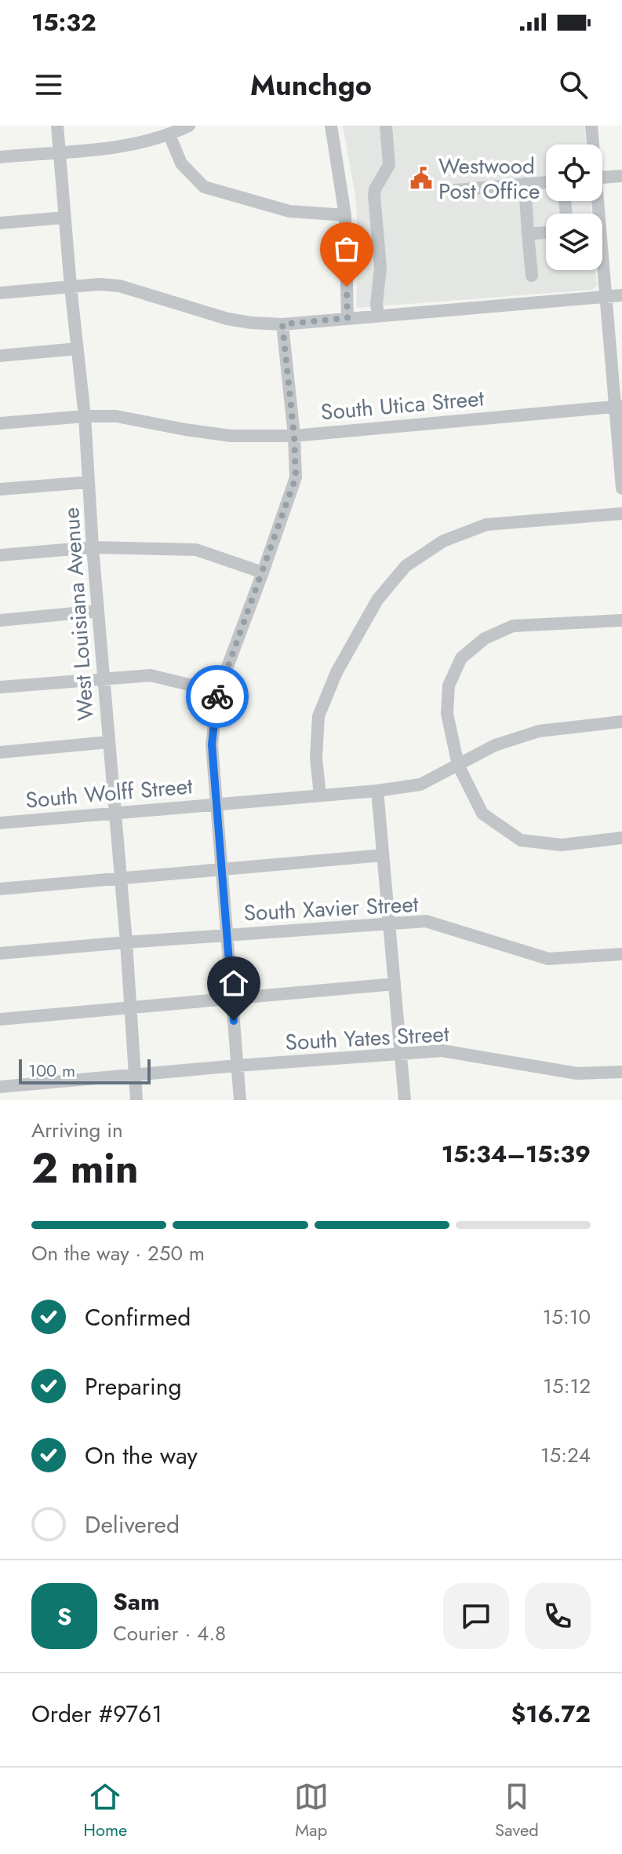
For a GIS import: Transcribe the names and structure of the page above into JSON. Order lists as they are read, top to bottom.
{
  "streets": {
    "street": [
      "South Utica Street",
      "West Louisiana Avenue",
      "South Wolff Street",
      "South Xavier Street",
      "South Yates Street"
    ]
  },
  "crossings": [
    ["South Utica Street", "West Louisiana Avenue"],
    ["West Louisiana Avenue", "South Wolff Street"],
    ["West Louisiana Avenue", "South Xavier Street"],
    ["West Louisiana Avenue", "South Yates Street"]
  ],
  "places": {
    "public building": ["Westwood Post Office"]
  },
  "scale_bar": "100 m",
  "page": {
    "status": "15:32",
    "header": "Munchgo",
    "scale": "100 m",
    "heading": ["2 min", "Arriving in", "15:34–15:39"],
    "panel": [
      "Sam",
      "Courier · 4.8",
      "Order #9761",
      "$16.72"
    ],
    "bar": "On the way · 250 m",
    "list": [
      ["Confirmed", "15:10"],
      ["Preparing", "15:12"],
      ["On the way", "15:24"],
      "Delivered"
    ],
    "round": "S",
    "tabs": ["Home", "Map", "Saved"]
  }
}
